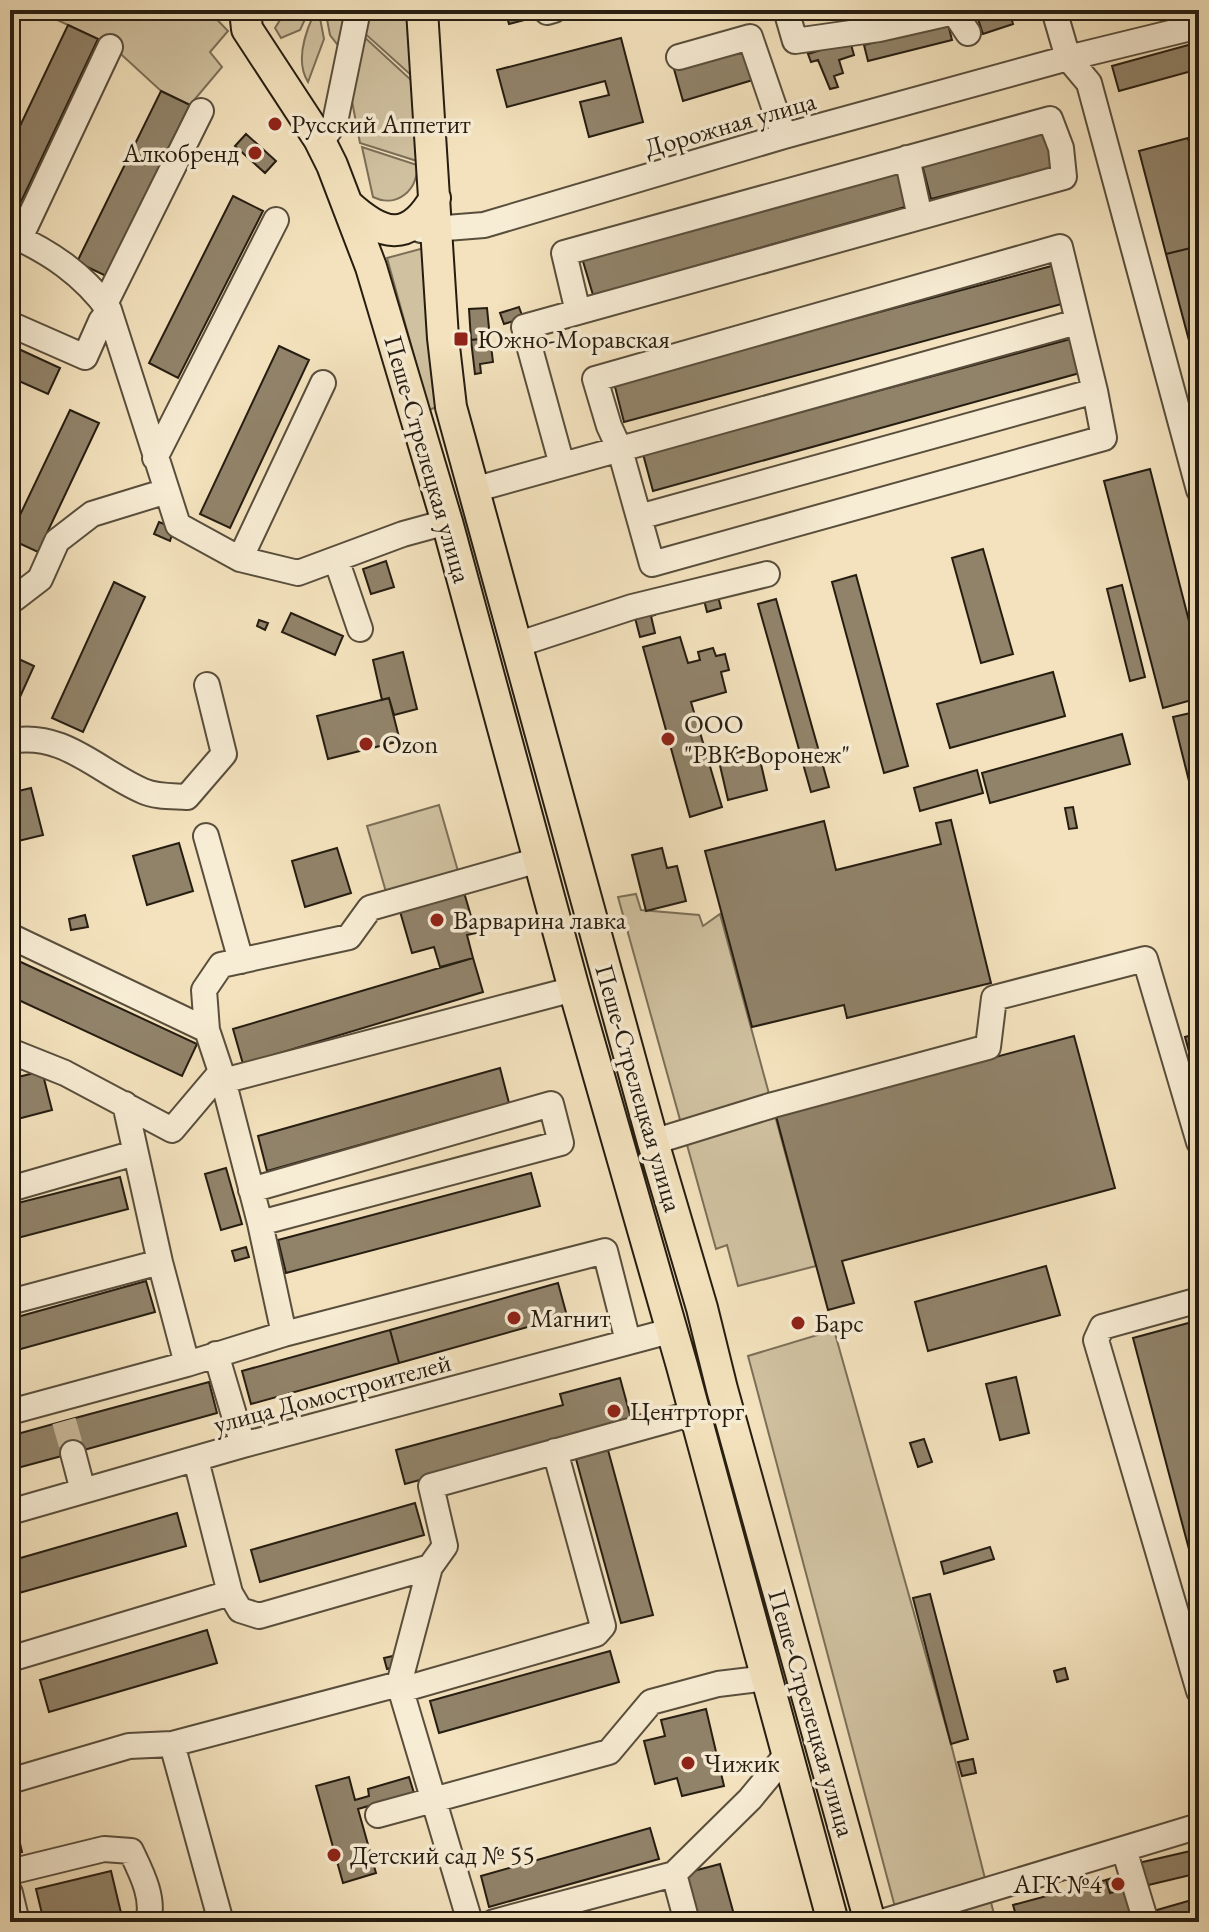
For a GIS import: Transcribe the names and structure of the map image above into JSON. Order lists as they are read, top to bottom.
{
  "streets": {
    "main road": ["Пеше-Стрелецкая улица"],
    "street": ["Дорожная улица", "улица Домостроителей"]
  },
  "crossings": [
    ["Дорожная улица", "Пеше-Стрелецкая улица"],
    ["Пеше-Стрелецкая улица", "улица Домостроителей"]
  ],
  "places": {
    "other": [
      "Русский Аппетит",
      "Алкобренд",
      "ООО \"РВК-Воронеж\"",
      "Ozon",
      "Варварина лавка",
      "Магнит",
      "Барс",
      "Центрторг",
      "Чижик",
      "Детский сад № 55",
      "АГК №4"
    ],
    "transit": ["Южно-Моравская"]
  }
}
